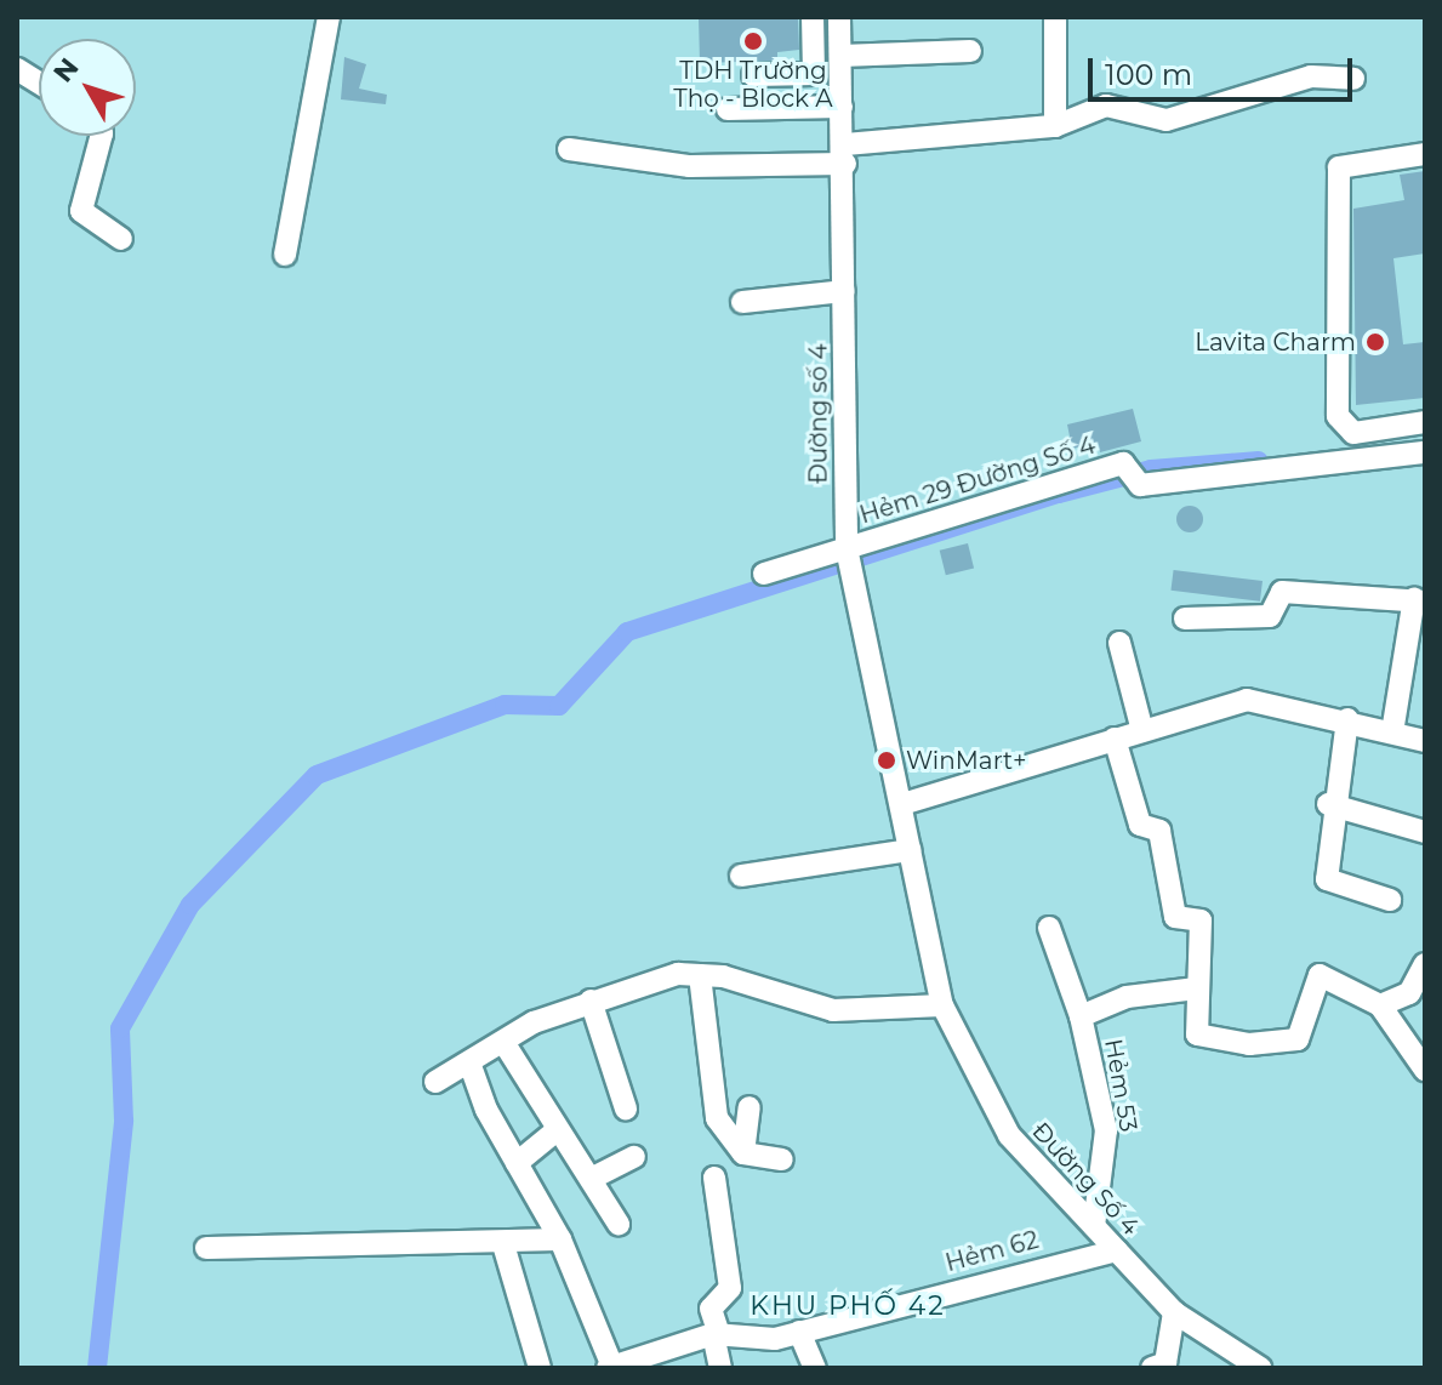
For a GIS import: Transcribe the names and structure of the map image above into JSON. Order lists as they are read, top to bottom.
{
  "streets": {
    "street": [
      "Đường số 4",
      "Hẻm 29 Đường Số 4",
      "Hẻm 53",
      "Đường Số 4",
      "Hẻm 62"
    ]
  },
  "crossings": [
    ["Đường số 4", "Hẻm 29 Đường Số 4"],
    ["Đường số 4", "Đường Số 4"],
    ["Hẻm 53", "Đường Số 4"],
    ["Đường Số 4", "Hẻm 62"]
  ],
  "districts": ["KHU PHỐ 42"],
  "places": ["TDH Trường Thọ - Block A", "Lavita Charm", "WinMart+"],
  "scale_bar": "100 m",
  "north": "top left"
}
